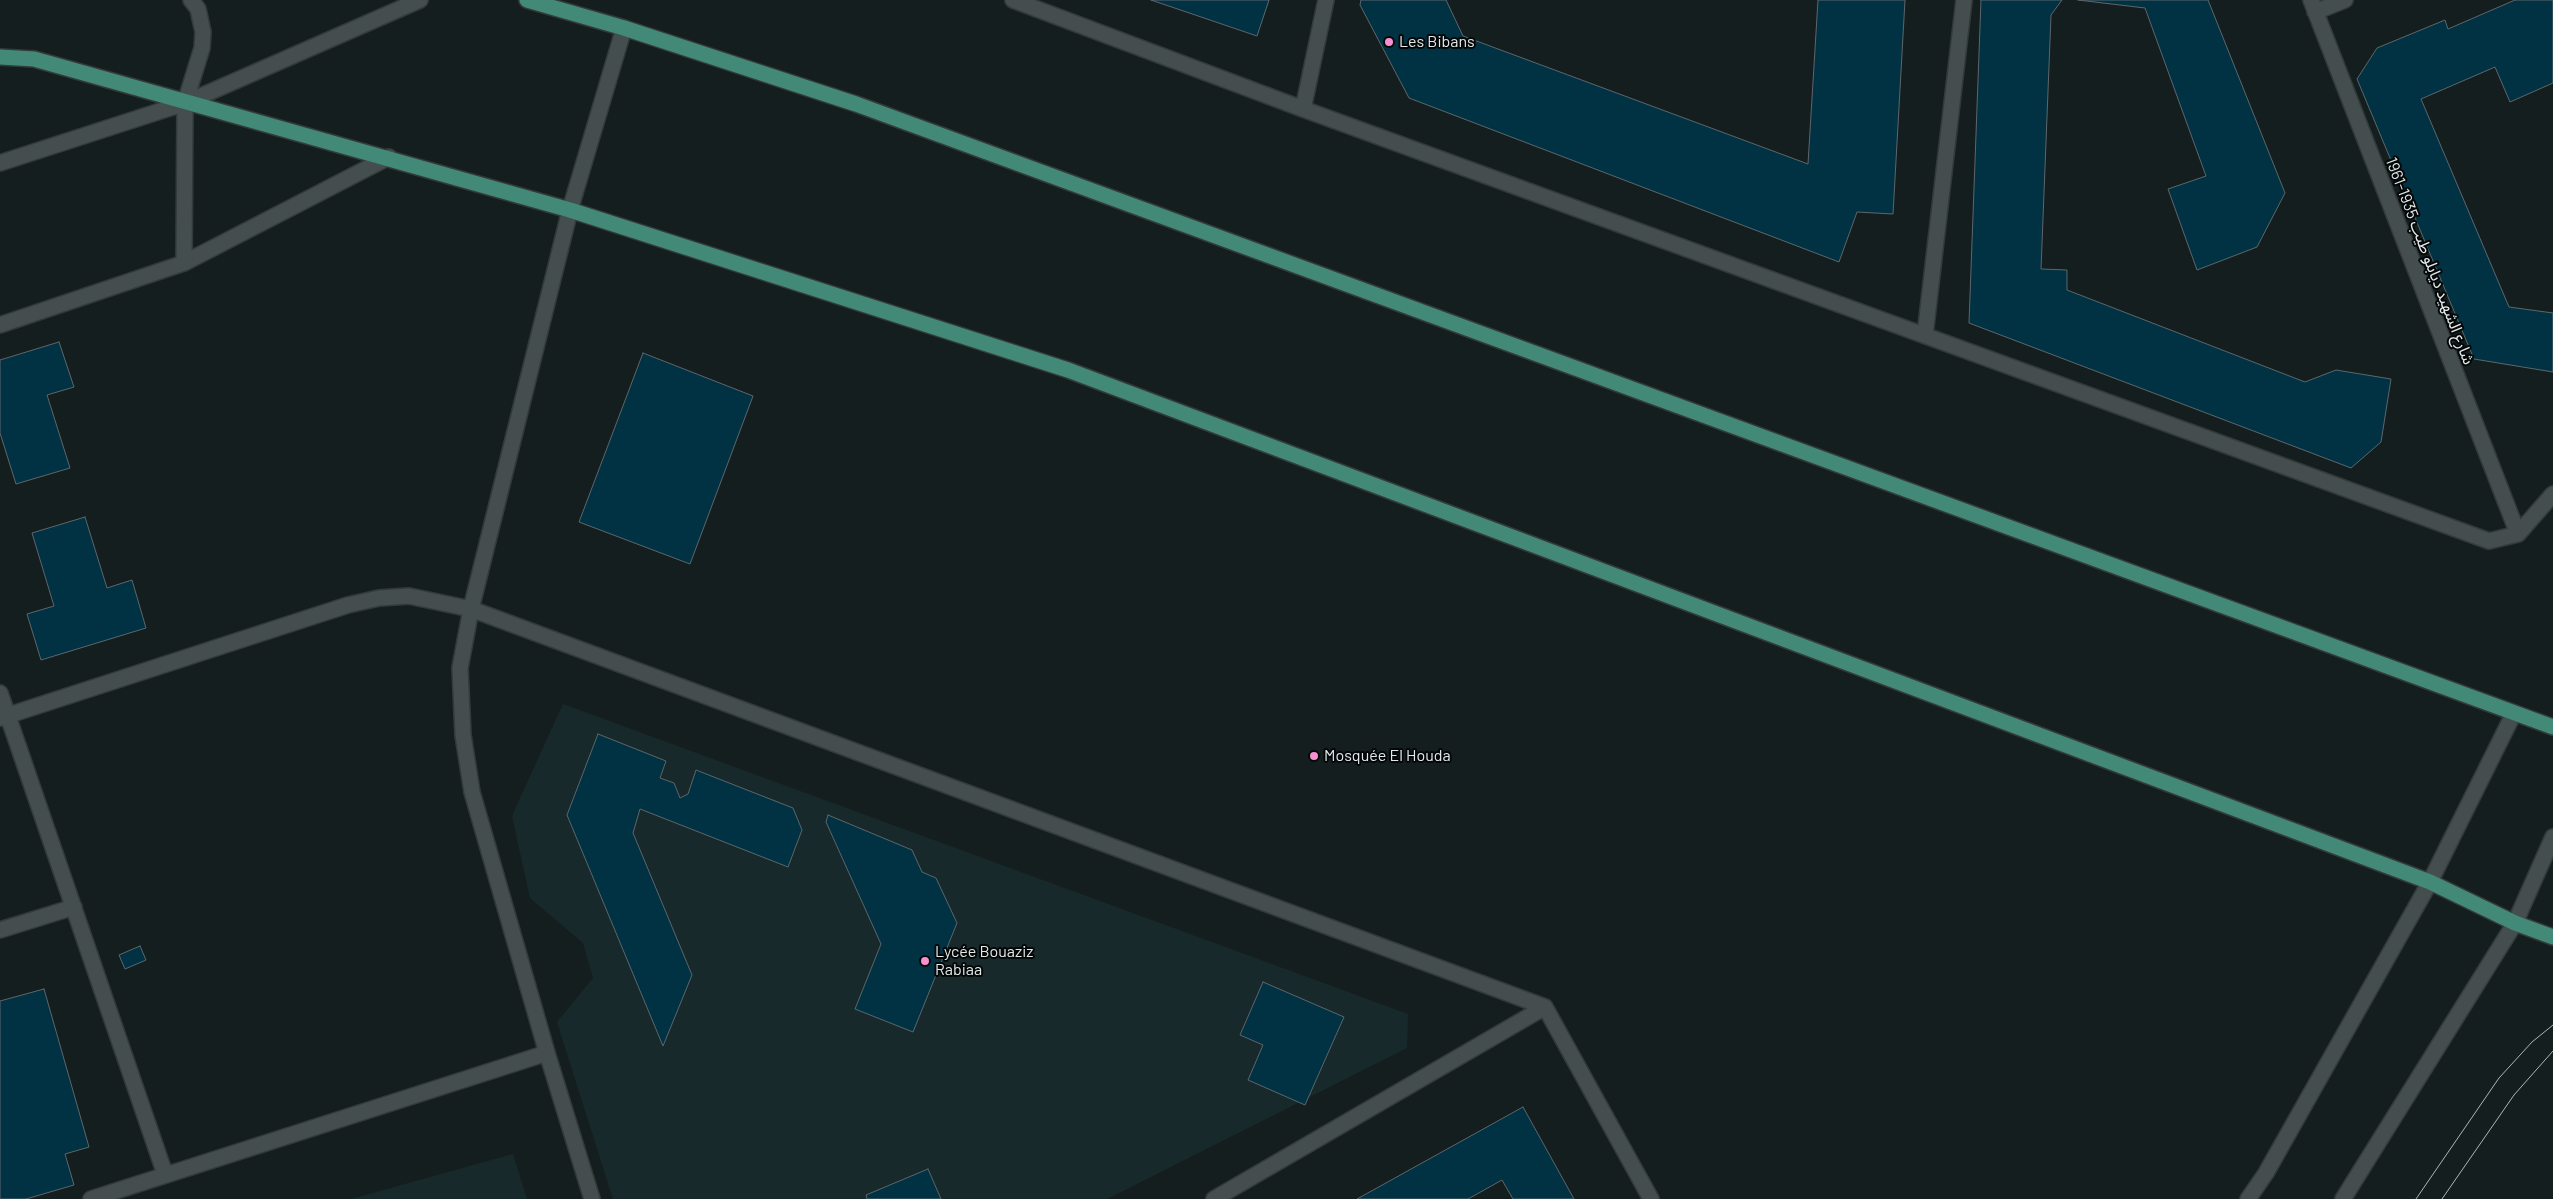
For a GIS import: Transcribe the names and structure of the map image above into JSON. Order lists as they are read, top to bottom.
{
  "streets": {
    "street": ["شارع الشهيد ديابلو طيب 1935-1961"]
  },
  "places": ["Les Bibans", "Mosquée El Houda", "Lycée Bouaziz Rabiaa"]
}
